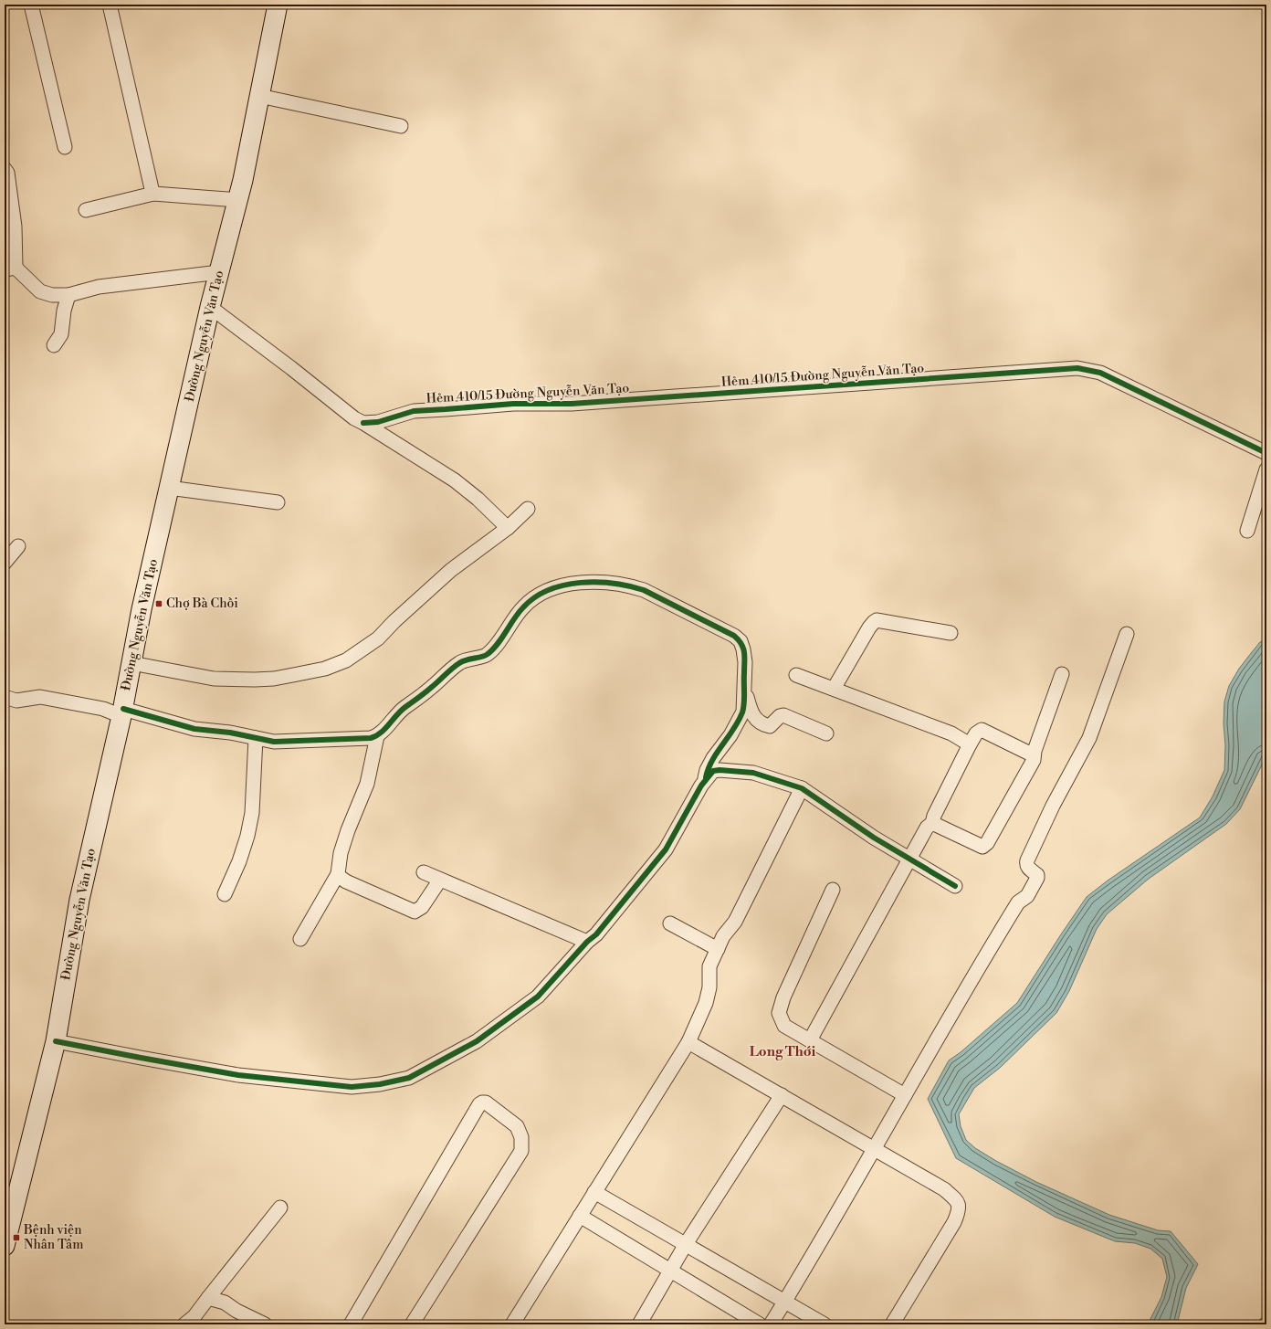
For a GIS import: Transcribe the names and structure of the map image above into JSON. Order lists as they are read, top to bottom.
{
  "streets": {
    "main road": ["Đường Nguyễn Văn Tạo"],
    "street": ["Hẻm 410/15 Đường Nguyễn Văn Tạo"]
  },
  "districts": ["Long Thới"],
  "places": {
    "transit": ["Chợ Bà Chồi", "Bệnh viện Nhân Tâm"]
  }
}
